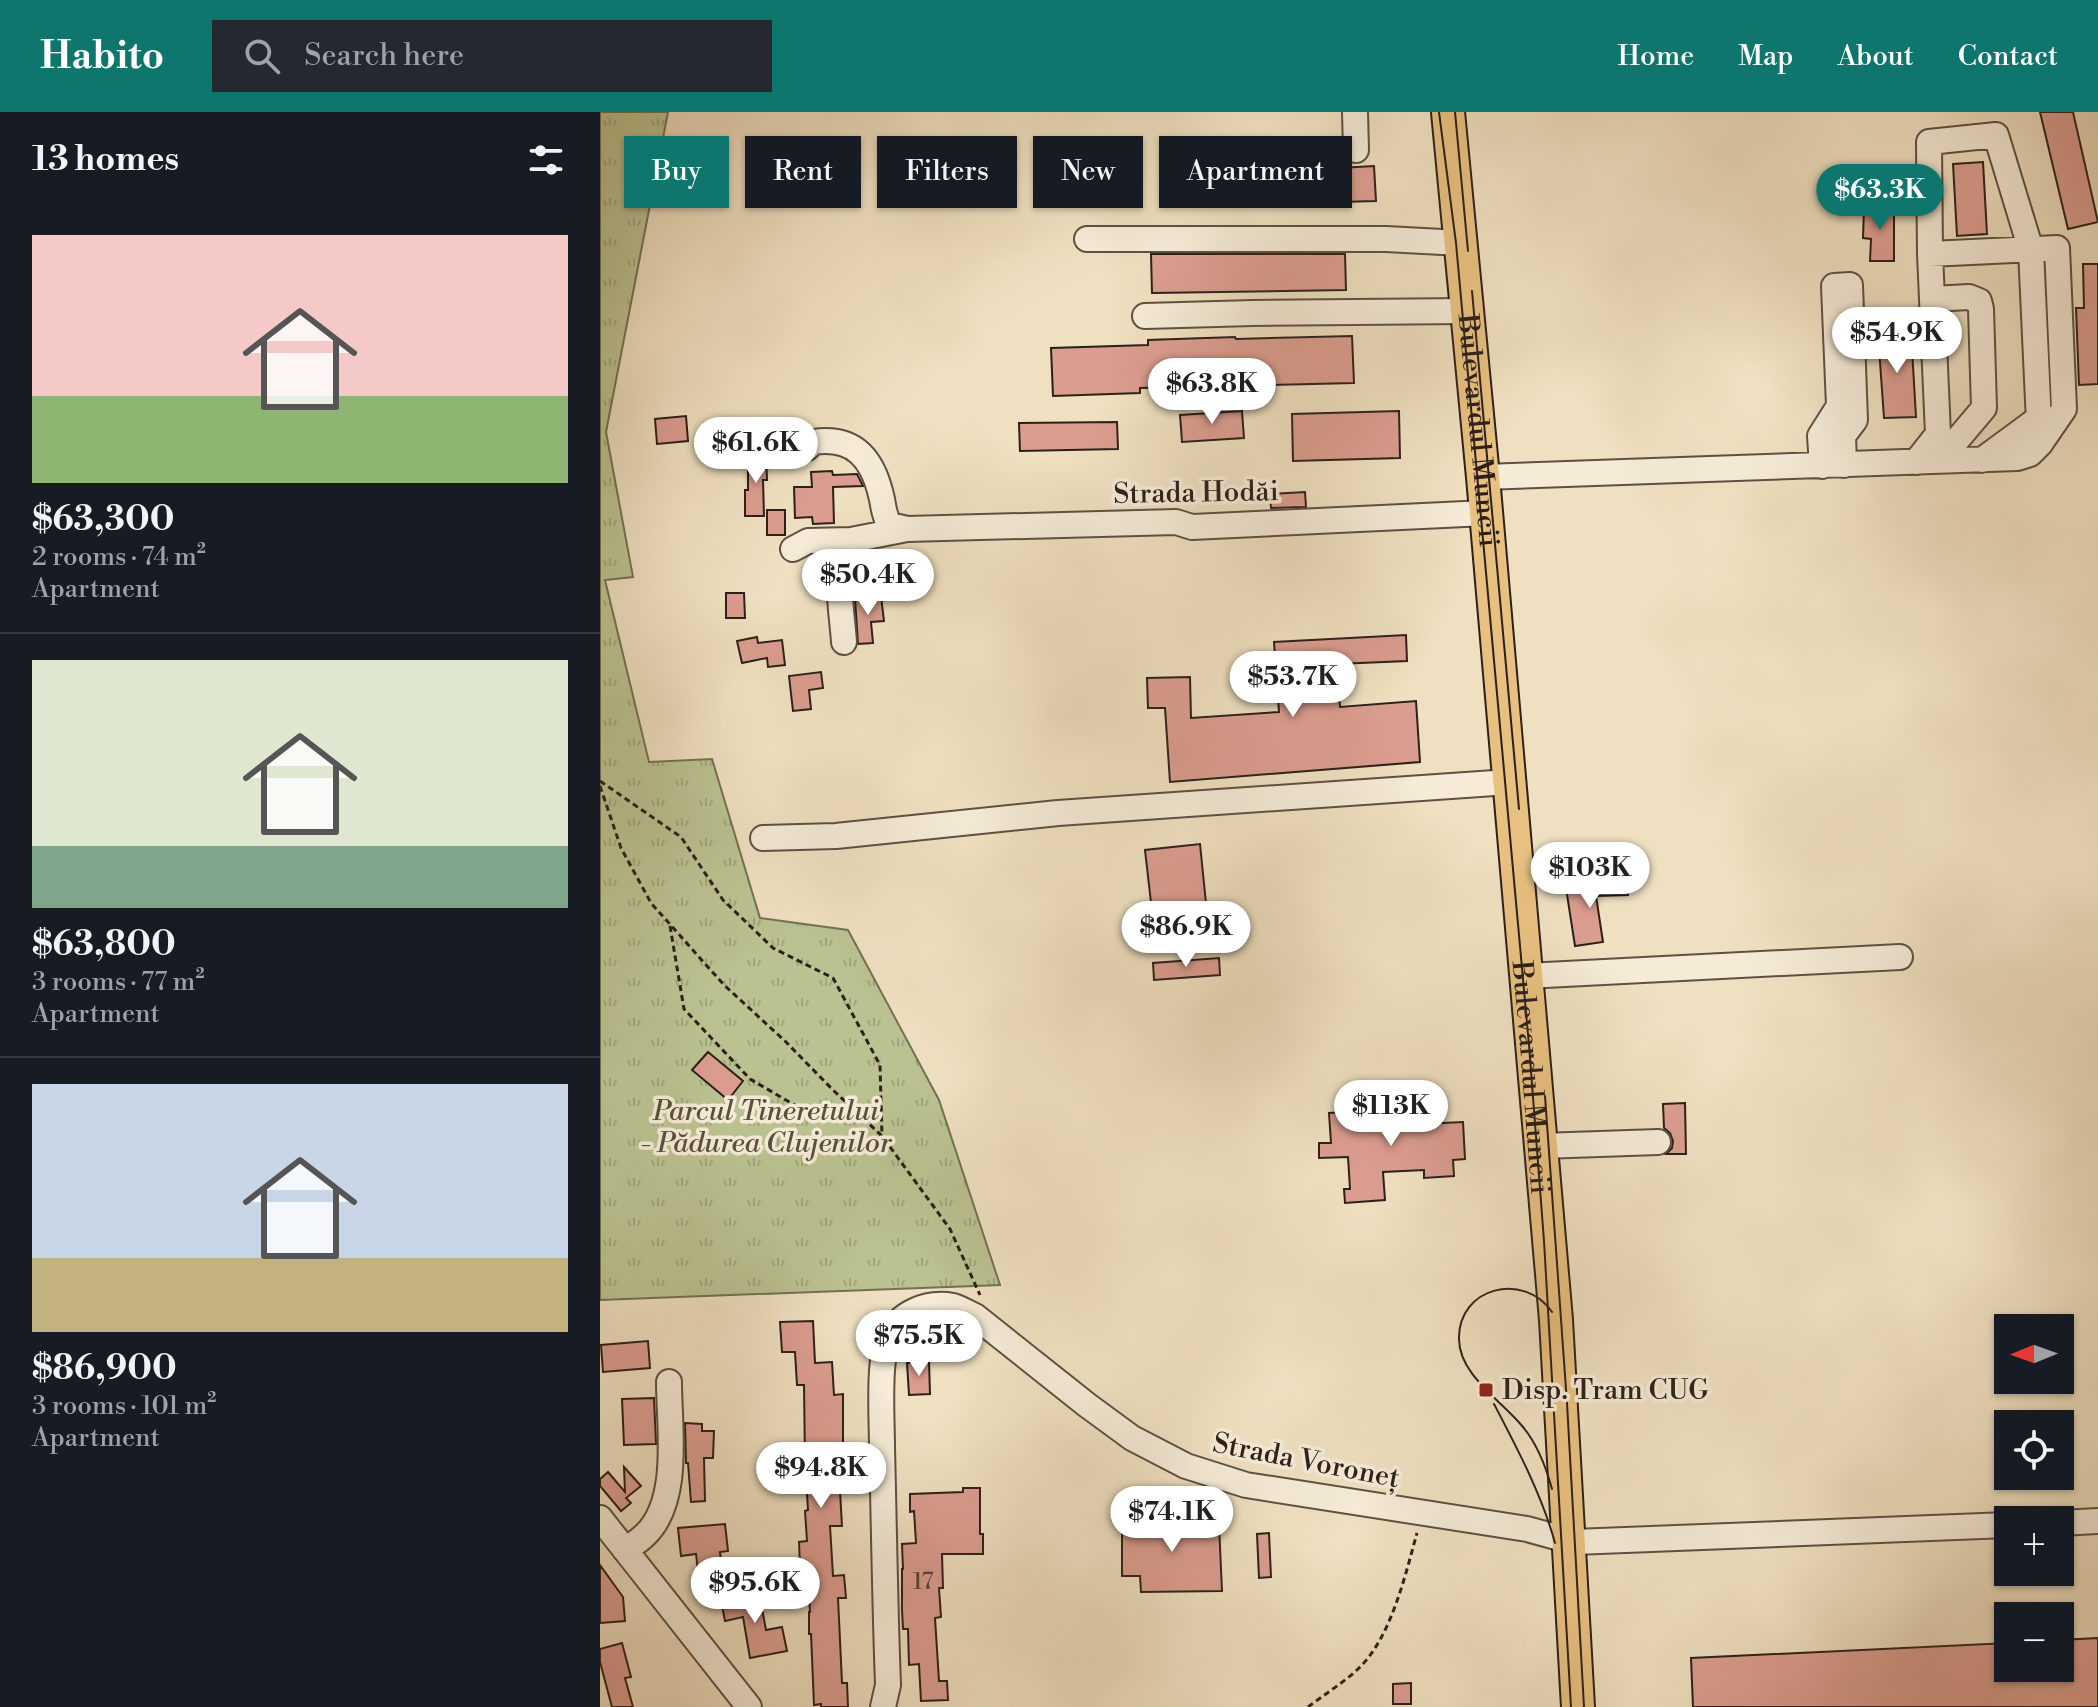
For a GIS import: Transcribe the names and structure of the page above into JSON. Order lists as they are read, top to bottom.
{
  "streets": {
    "main road": ["Bulevardul Muncii"],
    "street": ["Strada Hodăi", "Strada Voroneț"]
  },
  "crossings": [
    ["Bulevardul Muncii", "Strada Hodăi"],
    ["Bulevardul Muncii", "Strada Voroneț"]
  ],
  "parks": ["Parcul Tineretului - Pădurea Clujenilor"],
  "places": {
    "transit": ["Disp. Tram CUG"]
  },
  "house_numbers": ["17"],
  "north": "left",
  "page": {
    "header": "Habito",
    "search": "Search here",
    "nav": [
      "Home",
      "Map",
      "About",
      "Contact"
    ],
    "heading": "13 homes",
    "chip": [
      "Buy",
      "Rent",
      "Filters",
      "New",
      "Apartment"
    ],
    "price": [
      "$63.3K",
      "$54.9K",
      "$63.8K",
      "$61.6K",
      "$50.4K",
      "$53.7K",
      "$103K",
      "$86.9K",
      "$113K",
      "$75.5K",
      "$94.8K",
      "$74.1K",
      "$95.6K"
    ],
    "list": [
      {
        "name": "$63,300",
        "note": "2 rooms · 74 m² · Apartment"
      },
      {
        "name": "$63,800",
        "note": "3 rooms · 77 m² · Apartment"
      },
      {
        "name": "$86,900",
        "note": "3 rooms · 101 m² · Apartment"
      }
    ],
    "map_buttons": ["+", "−"]
  }
}
